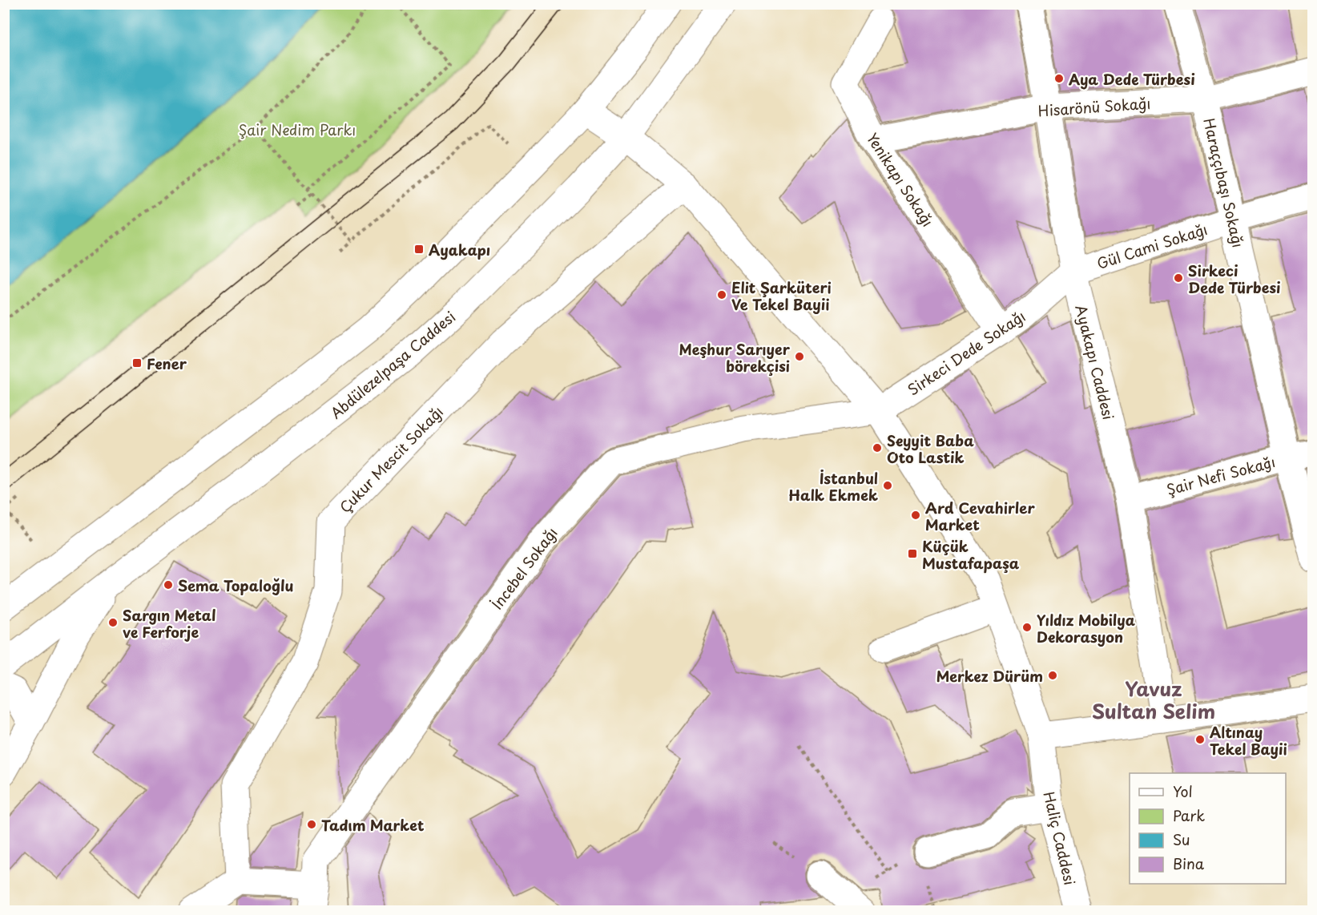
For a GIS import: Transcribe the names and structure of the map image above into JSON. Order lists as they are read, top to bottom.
{
  "streets": {
    "street": [
      "Hisarönü Sokağı",
      "Yenikapı Sokağı",
      "Haraççıbaşı Sokağı",
      "Gül Cami Sokağı",
      "Sirkeci Dede Sokağı",
      "Ayakapı Caddesi",
      "Abdülezelpaşa Caddesi",
      "Çukur Mescit Sokağı",
      "Şair Nefi Sokağı",
      "İncebel Sokağı",
      "Haliç Caddesi"
    ]
  },
  "crossings": [
    ["Hisarönü Sokağı", "Yenikapı Sokağı"],
    ["Hisarönü Sokağı", "Haraççıbaşı Sokağı"],
    ["Hisarönü Sokağı", "Ayakapı Caddesi"],
    ["Yenikapı Sokağı", "Sirkeci Dede Sokağı"],
    ["Haraççıbaşı Sokağı", "Gül Cami Sokağı"],
    ["Haraççıbaşı Sokağı", "Şair Nefi Sokağı"],
    ["Gül Cami Sokağı", "Sirkeci Dede Sokağı"],
    ["Gül Cami Sokağı", "Ayakapı Caddesi"],
    ["Sirkeci Dede Sokağı", "Ayakapı Caddesi"],
    ["Sirkeci Dede Sokağı", "İncebel Sokağı"],
    ["Sirkeci Dede Sokağı", "Haliç Caddesi"],
    ["Ayakapı Caddesi", "Şair Nefi Sokağı"],
    ["Abdülezelpaşa Caddesi", "Haliç Caddesi"],
    ["Çukur Mescit Sokağı", "Haliç Caddesi"],
    ["İncebel Sokağı", "Haliç Caddesi"]
  ],
  "districts": ["Yavuz Sultan Selim"],
  "parks": ["Şair Nedim Parkı"],
  "places": {
    "other": [
      "Aya Dede Türbesi",
      "Sirkeci Dede Türbesi",
      "Elit Şarküteri Ve Tekel Bayii",
      "Meşhur Sarıyer börekçisi",
      "Seyyit Baba Oto Lastik",
      "İstanbul Halk Ekmek",
      "Ard Cevahirler Market",
      "Sema Topaloğlu",
      "Sargın Metal ve Ferforje",
      "Yıldız Mobilya Dekorasyon",
      "Merkez Dürüm",
      "Altınay Tekel Bayii",
      "Tadım Market"
    ],
    "transit": ["Ayakapı", "Fener", "Küçük Mustafapaşa"]
  },
  "legend": [
    "Yol",
    "Park",
    "Su",
    "Bina"
  ]
}
